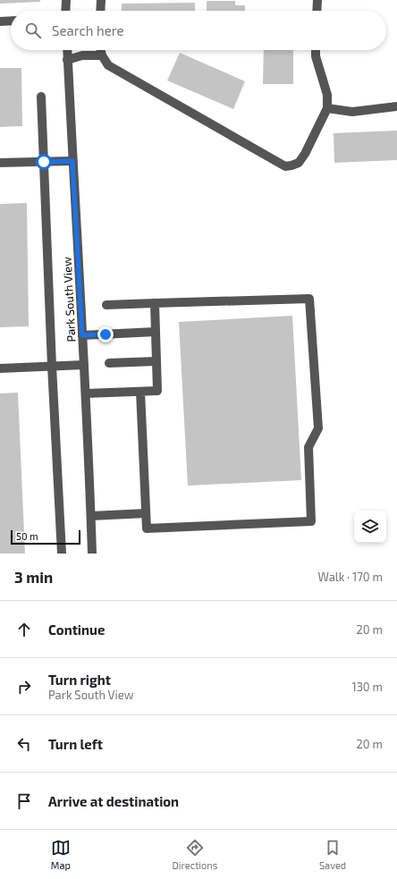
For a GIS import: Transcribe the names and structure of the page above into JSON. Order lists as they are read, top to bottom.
{
  "streets": {
    "street": ["Park South View"]
  },
  "scale_bar": "50 m",
  "page": {
    "search": "Search here",
    "scale": "50 m",
    "heading": ["3 min", "Walk · 170 m"],
    "list": [
      ["Continue", "20 m"],
      ["Turn right", "Park South View", "130 m"],
      ["Turn left", "20 m"],
      "Arrive at destination"
    ],
    "nav": ["Map", "Directions", "Saved"]
  }
}
